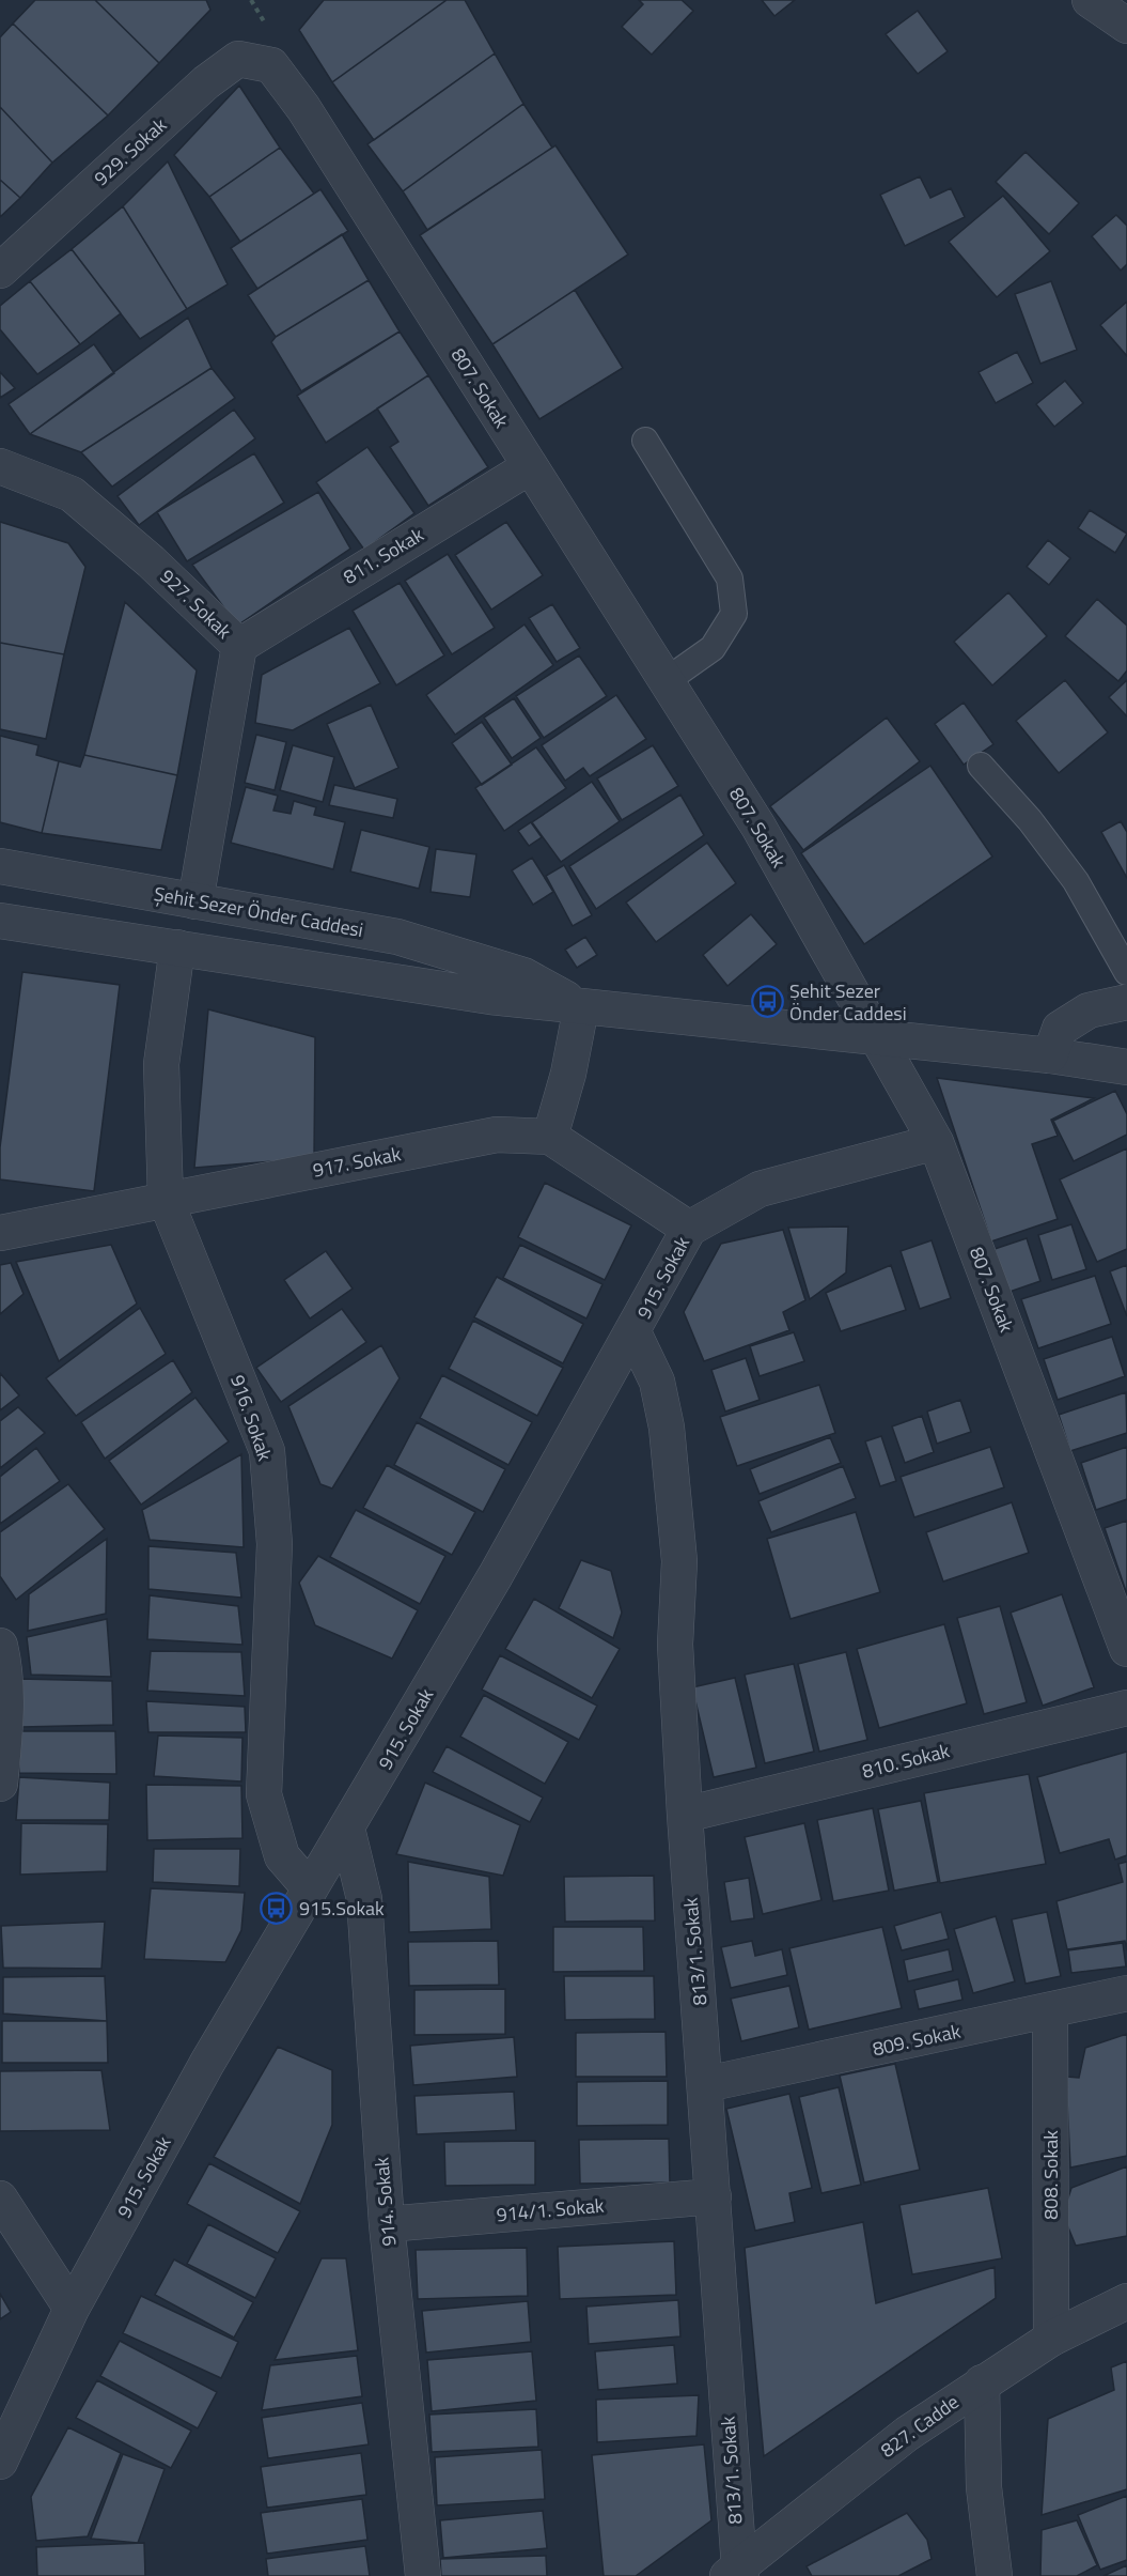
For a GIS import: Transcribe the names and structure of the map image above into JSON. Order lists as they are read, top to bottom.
{
  "streets": {
    "street": [
      "929. Sokak",
      "807. Sokak",
      "811. Sokak",
      "927. Sokak",
      "Şehit Sezer Önder Caddesi",
      "917. Sokak",
      "915. Sokak",
      "916. Sokak",
      "810. Sokak",
      "813/1. Sokak",
      "809. Sokak",
      "808. Sokak",
      "914. Sokak",
      "914/1. Sokak",
      "827. Cadde"
    ]
  },
  "crossings": [
    ["929. Sokak", "807. Sokak"],
    ["807. Sokak", "811. Sokak"],
    ["807. Sokak", "Şehit Sezer Önder Caddesi"],
    ["807. Sokak", "915. Sokak"],
    ["811. Sokak", "927. Sokak"],
    ["927. Sokak", "Şehit Sezer Önder Caddesi"],
    ["Şehit Sezer Önder Caddesi", "916. Sokak"],
    ["917. Sokak", "916. Sokak"],
    ["915. Sokak", "916. Sokak"],
    ["915. Sokak", "813/1. Sokak"],
    ["915. Sokak", "914. Sokak"],
    ["810. Sokak", "813/1. Sokak"],
    ["813/1. Sokak", "809. Sokak"],
    ["813/1. Sokak", "914/1. Sokak"],
    ["813/1. Sokak", "827. Cadde"],
    ["809. Sokak", "808. Sokak"],
    ["808. Sokak", "827. Cadde"],
    ["914. Sokak", "914/1. Sokak"]
  ],
  "places": {
    "bus stop": ["Şehit Sezer Önder Caddesi", "915.Sokak"]
  }
}
